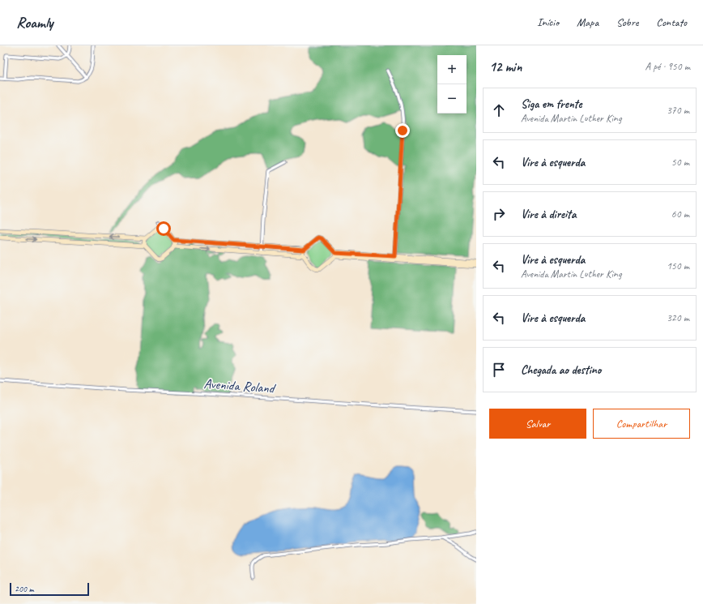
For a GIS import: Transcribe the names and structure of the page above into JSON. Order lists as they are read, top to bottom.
{
  "streets": {
    "street": ["Avenida Roland"]
  },
  "scale_bar": "200 m",
  "page": {
    "header": "Roamly",
    "nav": [
      "Início",
      "Mapa",
      "Sobre",
      "Contato"
    ],
    "heading": ["12 min", "A pé · 950 m"],
    "map_buttons": ["+", "−"],
    "list": [
      ["Siga em frente", "Avenida Martin Luther King", "370 m"],
      ["Vire à esquerda", "50 m"],
      ["Vire à direita", "60 m"],
      ["Vire à esquerda", "Avenida Martin Luther King", "150 m"],
      ["Vire à esquerda", "320 m"],
      "Chegada ao destino"
    ],
    "buttons": ["Salvar", "Compartilhar"],
    "scale": "200 m"
  }
}
